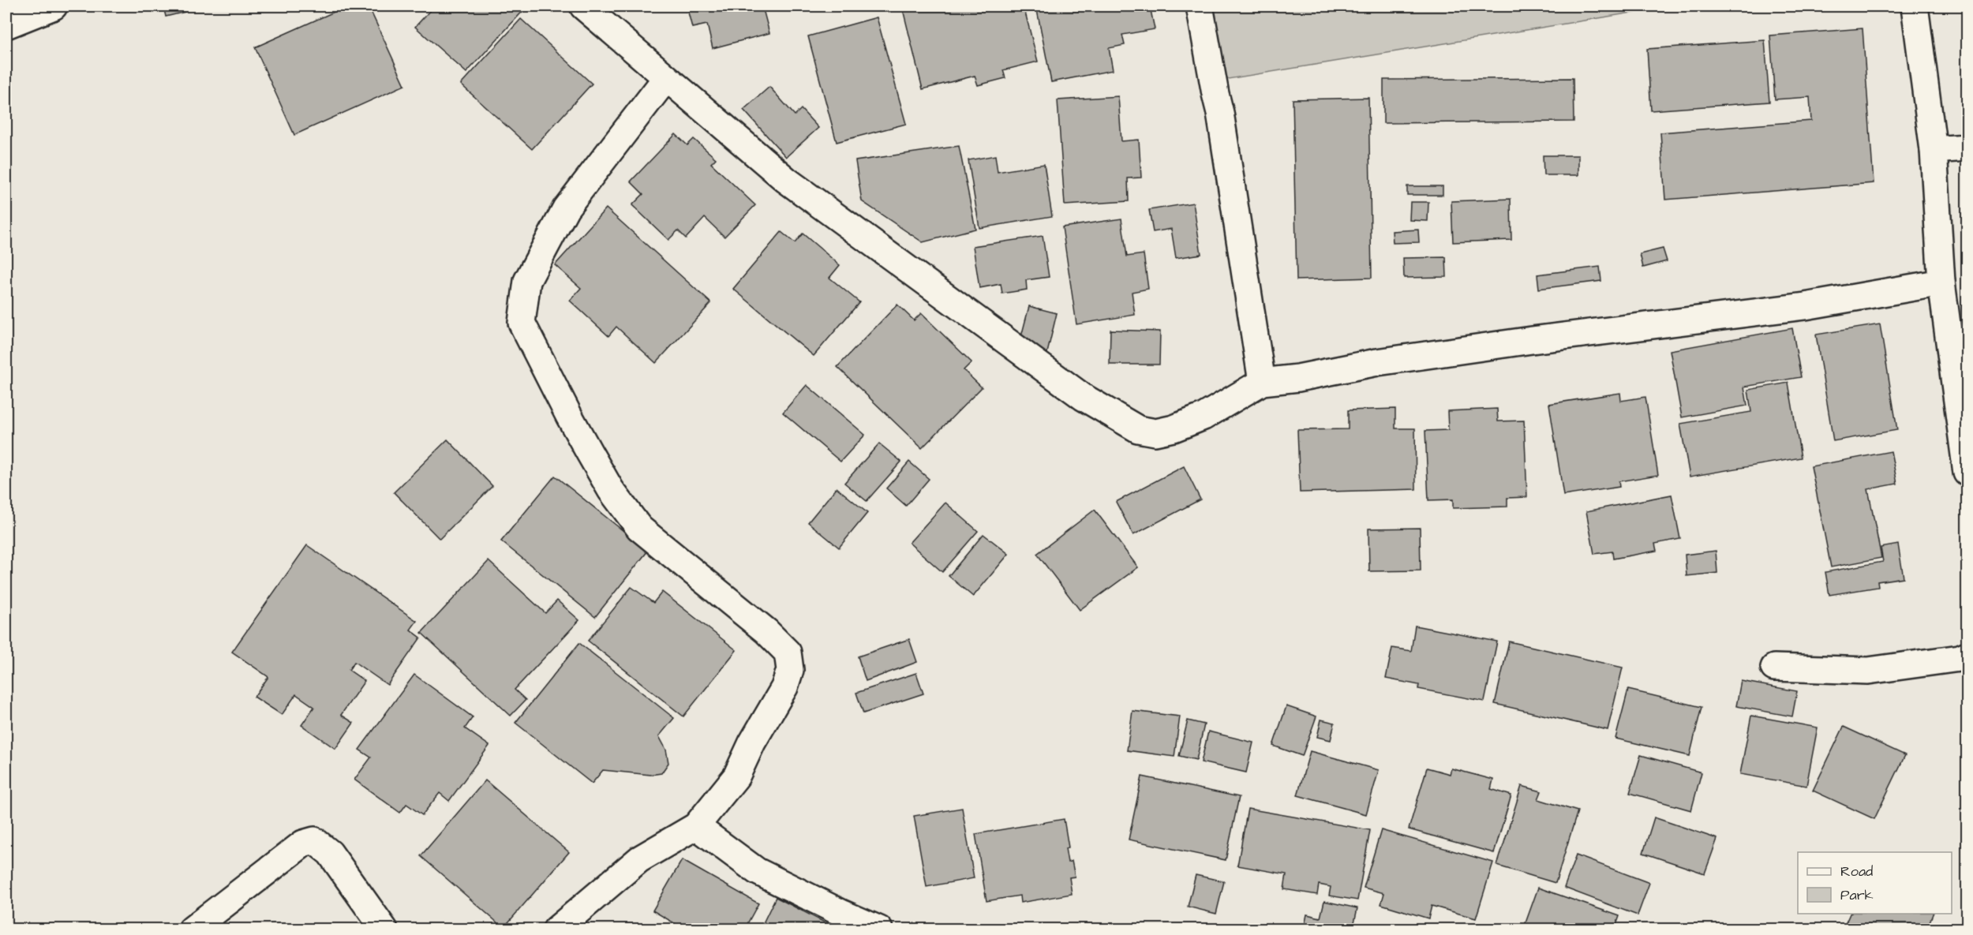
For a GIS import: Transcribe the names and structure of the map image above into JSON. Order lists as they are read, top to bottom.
{
  "legend": ["Road", "Park"]
}
